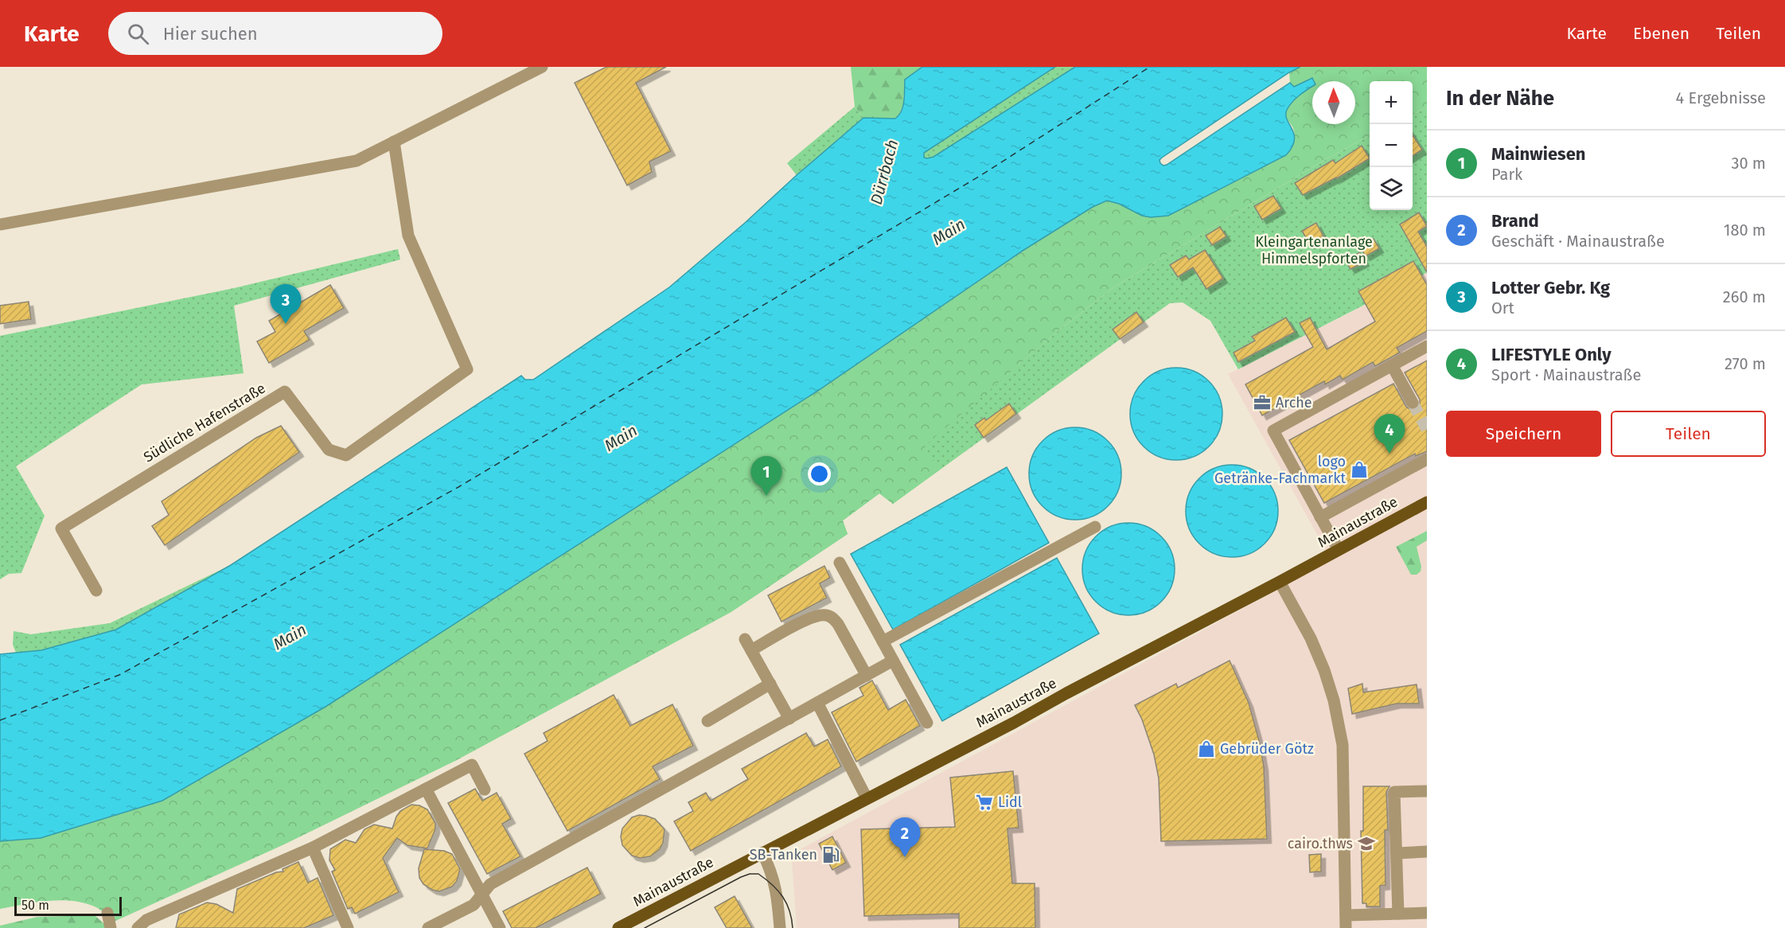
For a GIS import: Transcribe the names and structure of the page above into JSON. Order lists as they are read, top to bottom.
{
  "streets": {
    "main road": ["Mainaustraße"],
    "street": ["Südliche Hafenstraße"]
  },
  "water": ["Dürrbach", "Main"],
  "parks": ["Kleingartenanlage Himmelspforten"],
  "places": {
    "office": ["Arche"],
    "shop": ["logo Getränke-Fachmarkt", "Gebrüder Götz"],
    "supermarket": ["Lidl"],
    "school or university": ["cairo.thws"],
    "fuel station": ["SB-Tanken"]
  },
  "scale_bar": "50 m",
  "north": "top",
  "page": {
    "header": "Karte",
    "search": "Hier suchen",
    "nav": ["Karte", "Ebenen", "Teilen"],
    "heading": ["In der Nähe", "4 Ergebnisse"],
    "map_buttons": ["+", "−"],
    "list": [
      {
        "mark": "1",
        "name": "Mainwiesen",
        "note": "Park",
        "value": "30 m"
      },
      {
        "mark": "2",
        "name": "Brand",
        "note": "Geschäft · Mainaustraße",
        "value": "180 m"
      },
      {
        "mark": "3",
        "name": "Lotter Gebr. Kg",
        "note": "Ort",
        "value": "260 m"
      },
      {
        "mark": "4",
        "name": "LIFESTYLE Only",
        "note": "Sport · Mainaustraße",
        "value": "270 m"
      }
    ],
    "pins": [
      "3",
      "4",
      "1",
      "2"
    ],
    "buttons": ["Speichern", "Teilen"],
    "scale": "50 m"
  }
}
